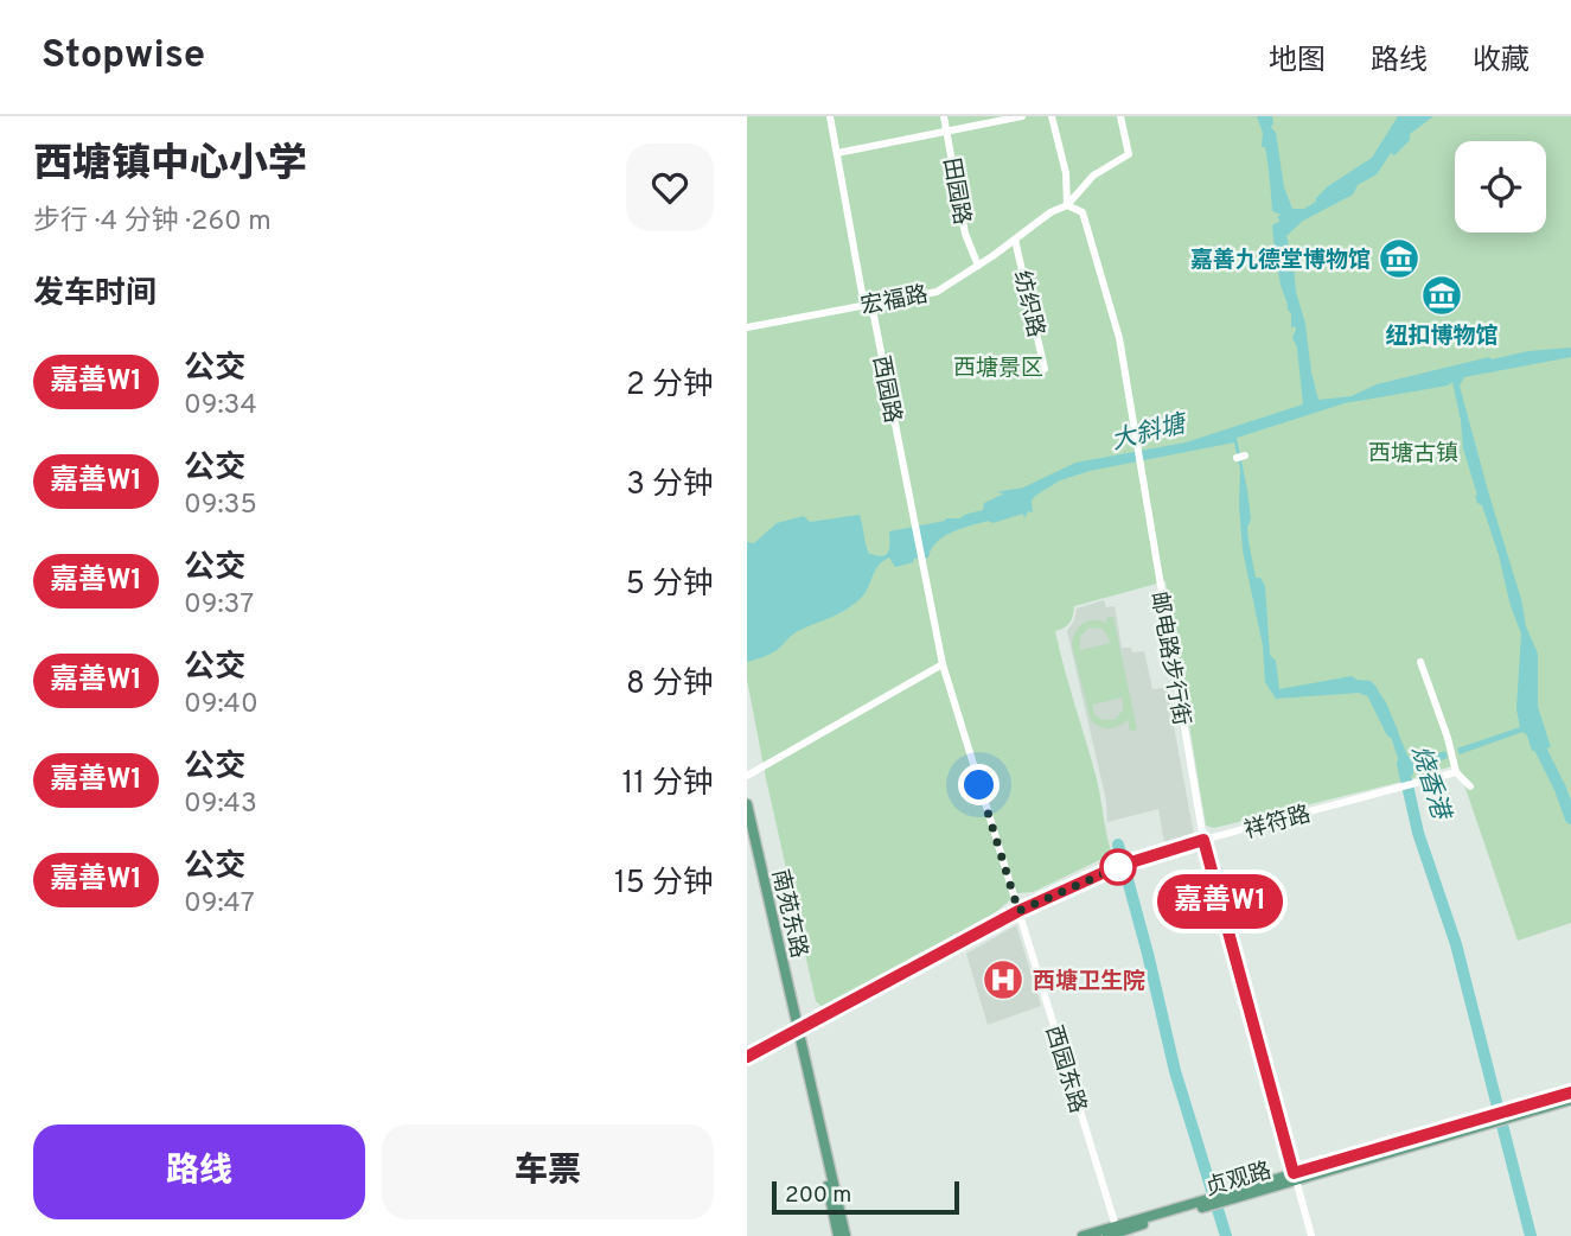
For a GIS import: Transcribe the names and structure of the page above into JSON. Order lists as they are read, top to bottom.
{
  "streets": {
    "main road": ["南苑东路", "贞观路"],
    "street": [
      "田园路",
      "宏福路",
      "纺织路",
      "西园路",
      "邮电路步行街",
      "祥符路",
      "西园东路"
    ]
  },
  "crossings": [
    ["田园路", "宏福路"],
    ["宏福路", "纺织路"],
    ["宏福路", "西园路"],
    ["宏福路", "邮电路步行街"],
    ["西园路", "西园东路"],
    ["邮电路步行街", "祥符路"],
    ["邮电路步行街", "贞观路"],
    ["祥符路", "南苑东路"],
    ["祥符路", "西园东路"],
    ["西园东路", "贞观路"]
  ],
  "water": ["大斜塘", "烧香港"],
  "parks": ["西塘景区", "西塘古镇"],
  "places": {
    "museum": ["嘉善九德堂博物馆", "纽扣博物馆"],
    "hospital": ["西塘卫生院"]
  },
  "lines": ["bus line 嘉善W1"],
  "scale_bar": "200 m",
  "page": {
    "header": "Stopwise",
    "nav": ["地图", "路线", "收藏"],
    "heading": [
      ["西塘镇中心小学", "步行 · 4 分钟 · 260 m"],
      "发车时间"
    ],
    "on_map": "嘉善W1",
    "list": [
      {
        "mark": "嘉善W1",
        "name": "公交",
        "note": "09:34",
        "value": "2 分钟"
      },
      {
        "mark": "嘉善W1",
        "name": "公交",
        "note": "09:35",
        "value": "3 分钟"
      },
      {
        "mark": "嘉善W1",
        "name": "公交",
        "note": "09:37",
        "value": "5 分钟"
      },
      {
        "mark": "嘉善W1",
        "name": "公交",
        "note": "09:40",
        "value": "8 分钟"
      },
      {
        "mark": "嘉善W1",
        "name": "公交",
        "note": "09:43",
        "value": "11 分钟"
      },
      {
        "mark": "嘉善W1",
        "name": "公交",
        "note": "09:47",
        "value": "15 分钟"
      }
    ],
    "buttons": ["路线", "车票"],
    "scale": "200 m"
  }
}
